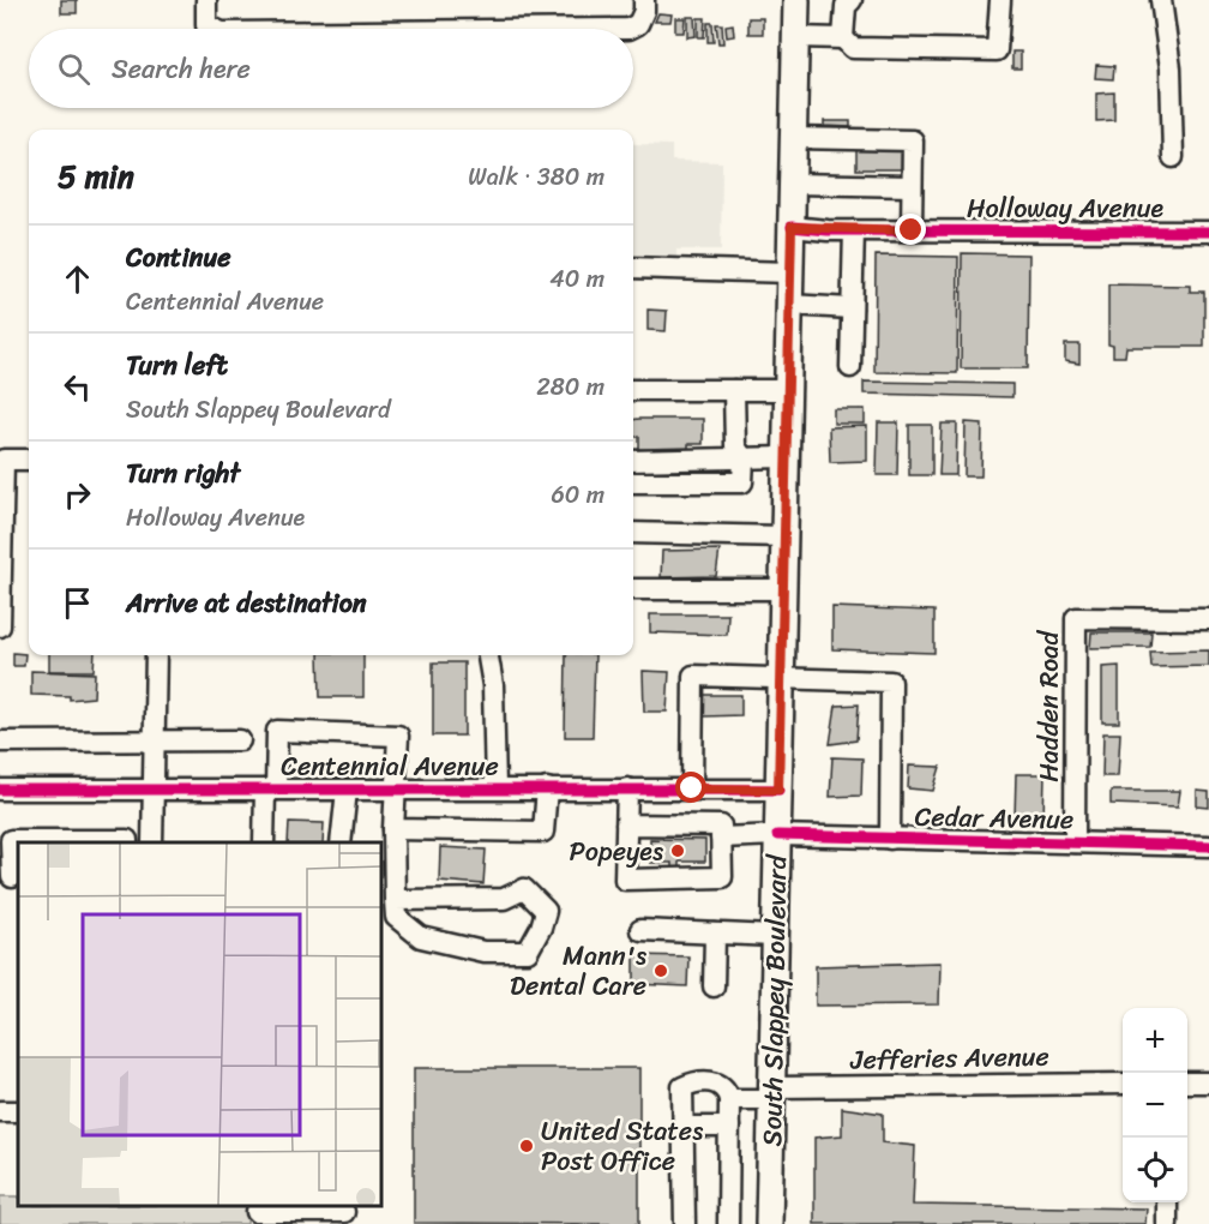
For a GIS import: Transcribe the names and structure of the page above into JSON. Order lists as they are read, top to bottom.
{
  "streets": {
    "main road": ["South Slappey Boulevard"],
    "street": [
      "Holloway Avenue",
      "Hadden Road",
      "Centennial Avenue",
      "Cedar Avenue",
      "Jefferies Avenue"
    ]
  },
  "crossings": [
    ["Holloway Avenue", "South Slappey Boulevard"],
    ["Hadden Road", "Cedar Avenue"],
    ["Centennial Avenue", "South Slappey Boulevard"],
    ["Cedar Avenue", "South Slappey Boulevard"],
    ["South Slappey Boulevard", "Jefferies Avenue"]
  ],
  "places": ["Popeyes", "Mann's Dental Care", "United States Post Office"],
  "page": {
    "search": "Search here",
    "heading": ["5 min", "Walk · 380 m"],
    "list": [
      ["Continue", "Centennial Avenue", "40 m"],
      ["Turn left", "South Slappey Boulevard", "280 m"],
      ["Turn right", "Holloway Avenue", "60 m"],
      "Arrive at destination"
    ],
    "map_buttons": ["+", "−"]
  }
}
